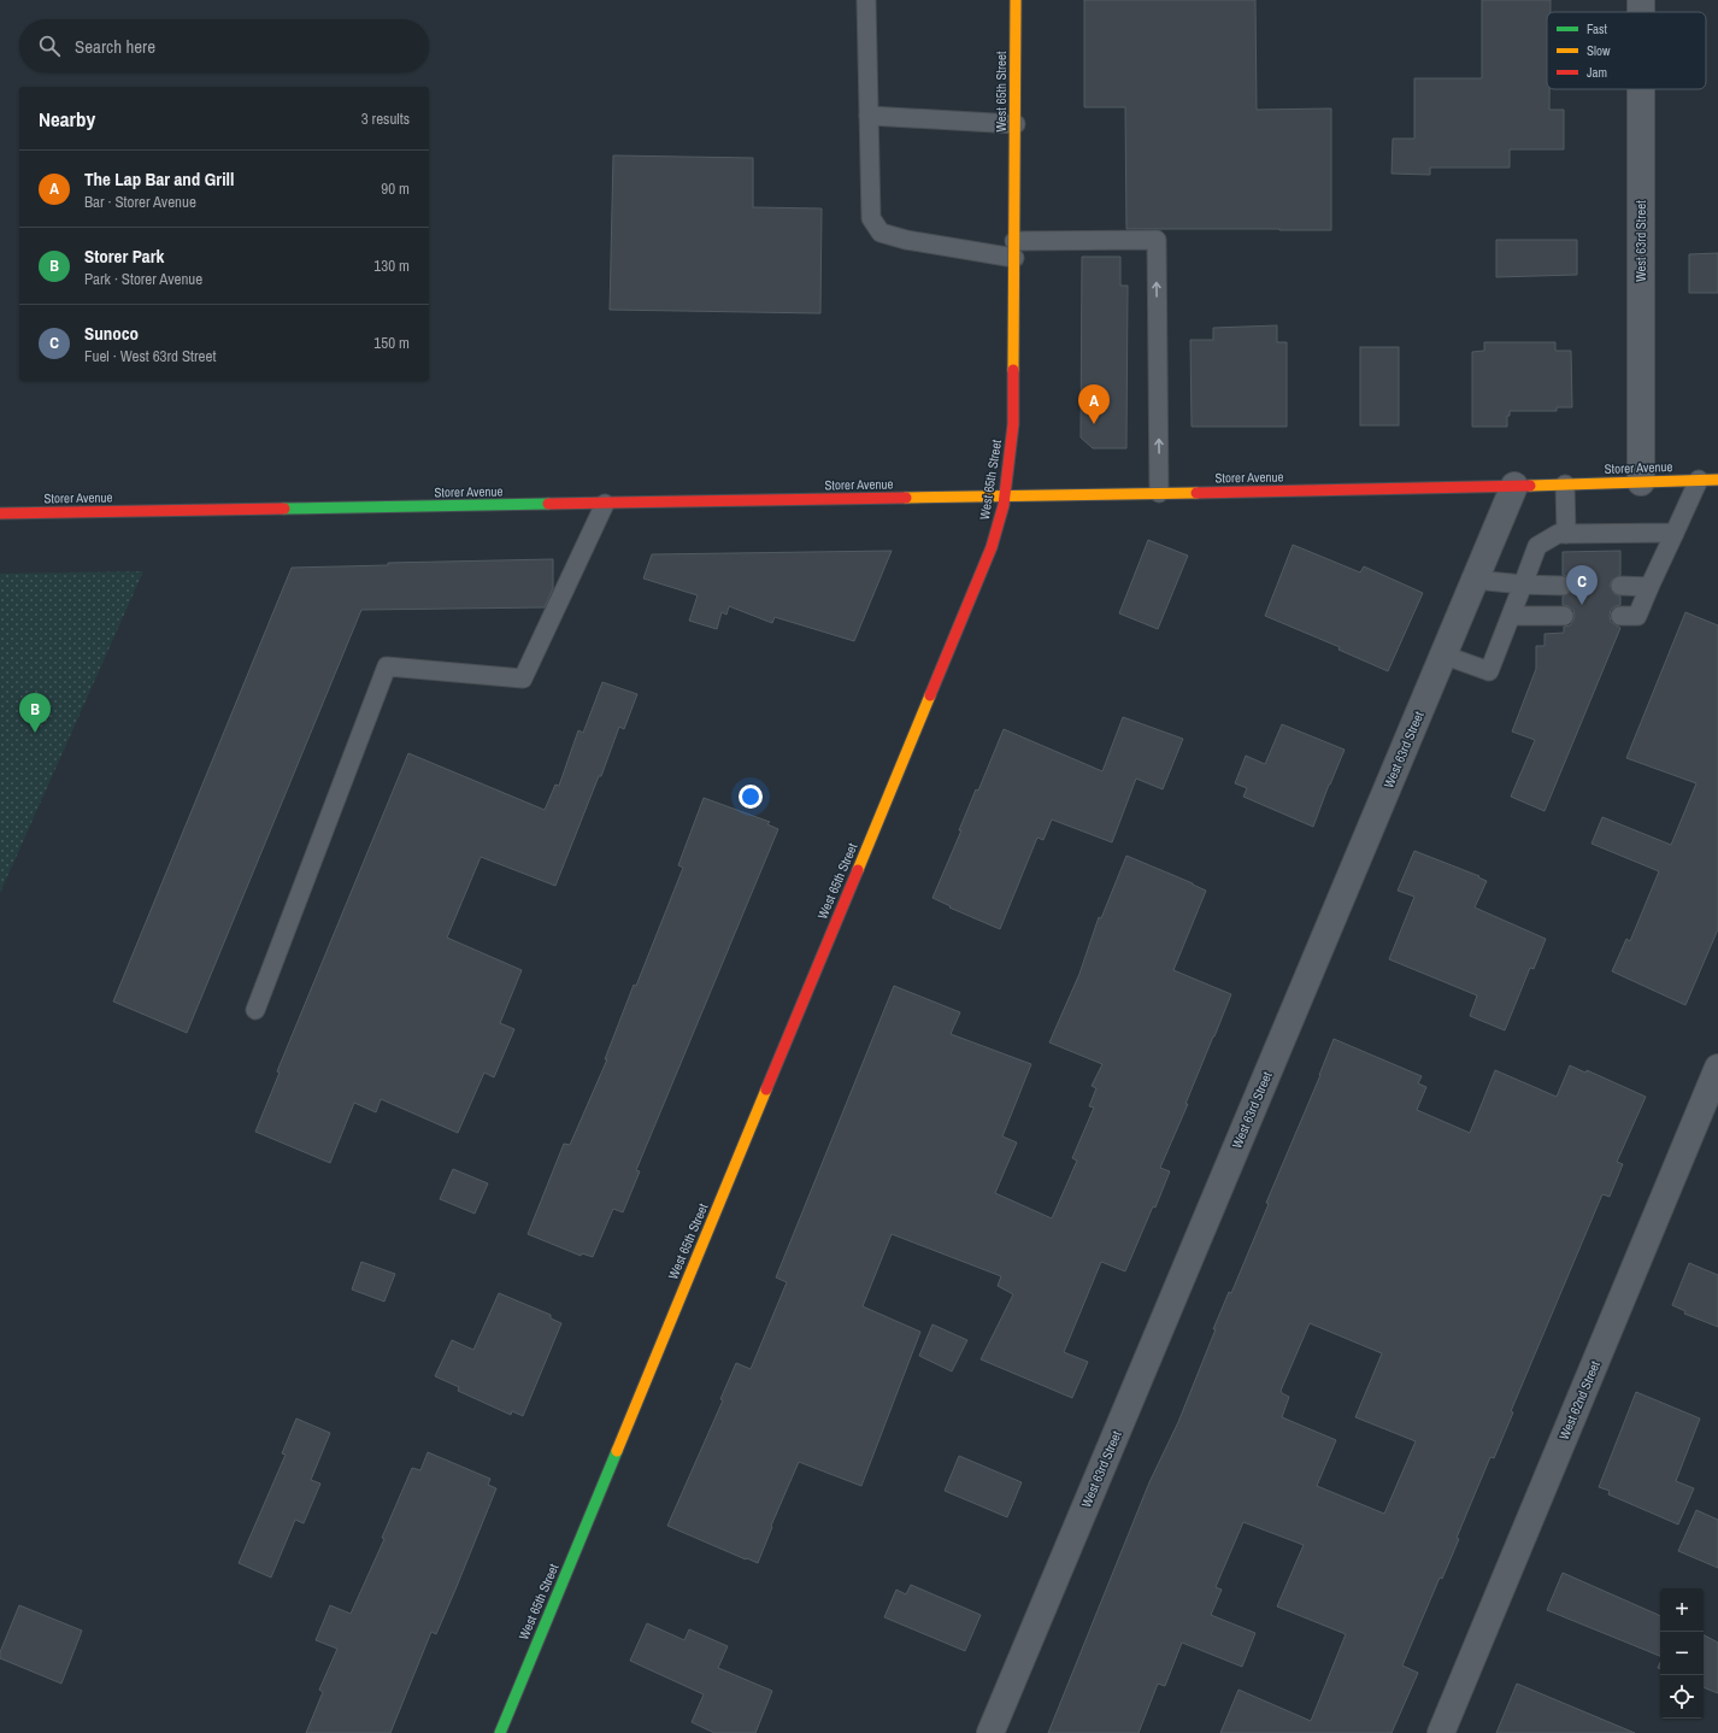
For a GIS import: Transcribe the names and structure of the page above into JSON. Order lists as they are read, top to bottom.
{
  "streets": {
    "street": [
      "West 65th Street",
      "West 63rd Street",
      "Storer Avenue",
      "West 62nd Street"
    ]
  },
  "crossings": [
    ["West 65th Street", "Storer Avenue"],
    ["West 63rd Street", "Storer Avenue"]
  ],
  "legend": ["Fast", "Slow", "Jam"],
  "page": {
    "search": "Search here",
    "heading": ["Nearby", "3 results"],
    "list": [
      {
        "mark": "A",
        "name": "The Lap Bar and Grill",
        "note": "Bar · Storer Avenue",
        "value": "90 m"
      },
      {
        "mark": "B",
        "name": "Storer Park",
        "note": "Park · Storer Avenue",
        "value": "130 m"
      },
      {
        "mark": "C",
        "name": "Sunoco",
        "note": "Fuel · West 63rd Street",
        "value": "150 m"
      }
    ],
    "pins": ["A", "C", "B"],
    "map_buttons": ["+", "−"]
  }
}
